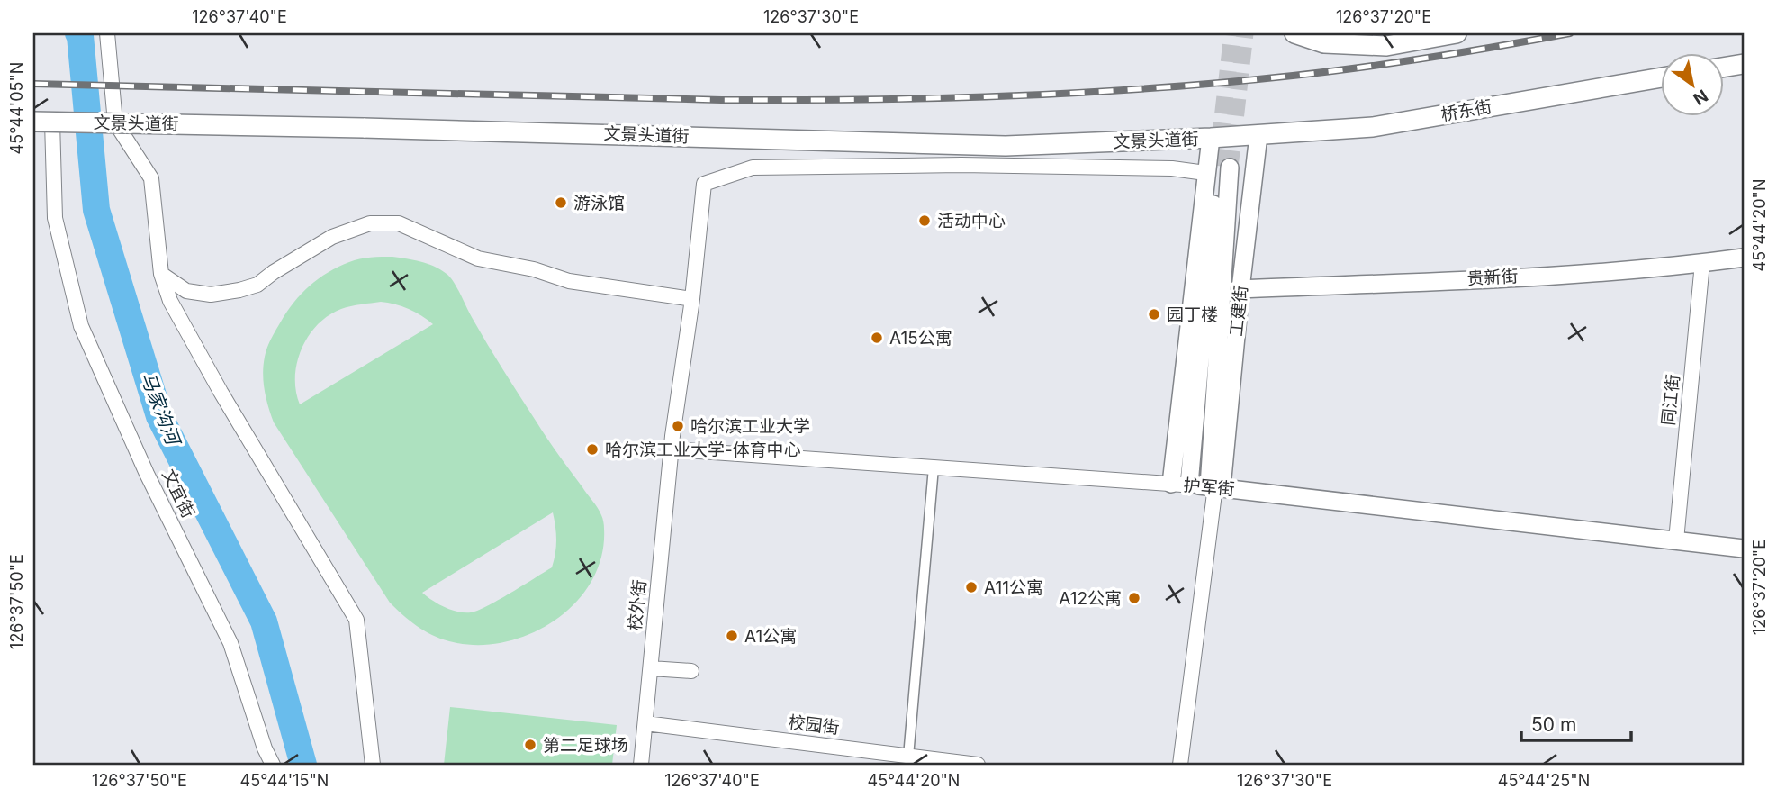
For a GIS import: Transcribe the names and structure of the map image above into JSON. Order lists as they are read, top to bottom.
{
  "streets": {
    "main road": ["桥东街", "文景头道街"],
    "street": [
      "贵新街",
      "工建街",
      "同江街",
      "护军街",
      "文宜街",
      "校外街",
      "校园街"
    ]
  },
  "crossings": [
    ["桥东街", "文景头道街"],
    ["桥东街", "工建街"],
    ["文景头道街", "工建街"],
    ["文景头道街", "文宜街"],
    ["贵新街", "工建街"],
    ["贵新街", "同江街"],
    ["工建街", "护军街"],
    ["工建街", "校外街"],
    ["同江街", "护军街"],
    ["护军街", "校外街"],
    ["校外街", "校园街"]
  ],
  "water": ["马家沟河"],
  "places": [
    "游泳馆",
    "活动中心",
    "园丁楼",
    "A15公寓",
    "哈尔滨工业大学",
    "哈尔滨工业大学-体育中心",
    "A11公寓",
    "A12公寓",
    "A1公寓",
    "第二足球场"
  ],
  "scale_bar": "50 m",
  "north": "bottom right",
  "coordinates": [
    "126°37'40\"E",
    "126°37'30\"E",
    "126°37'20\"E",
    "45°44'05\"N",
    "45°44'20\"N",
    "126°37'50\"E",
    "45°44'15\"N",
    "45°44'25\"N"
  ]
}
